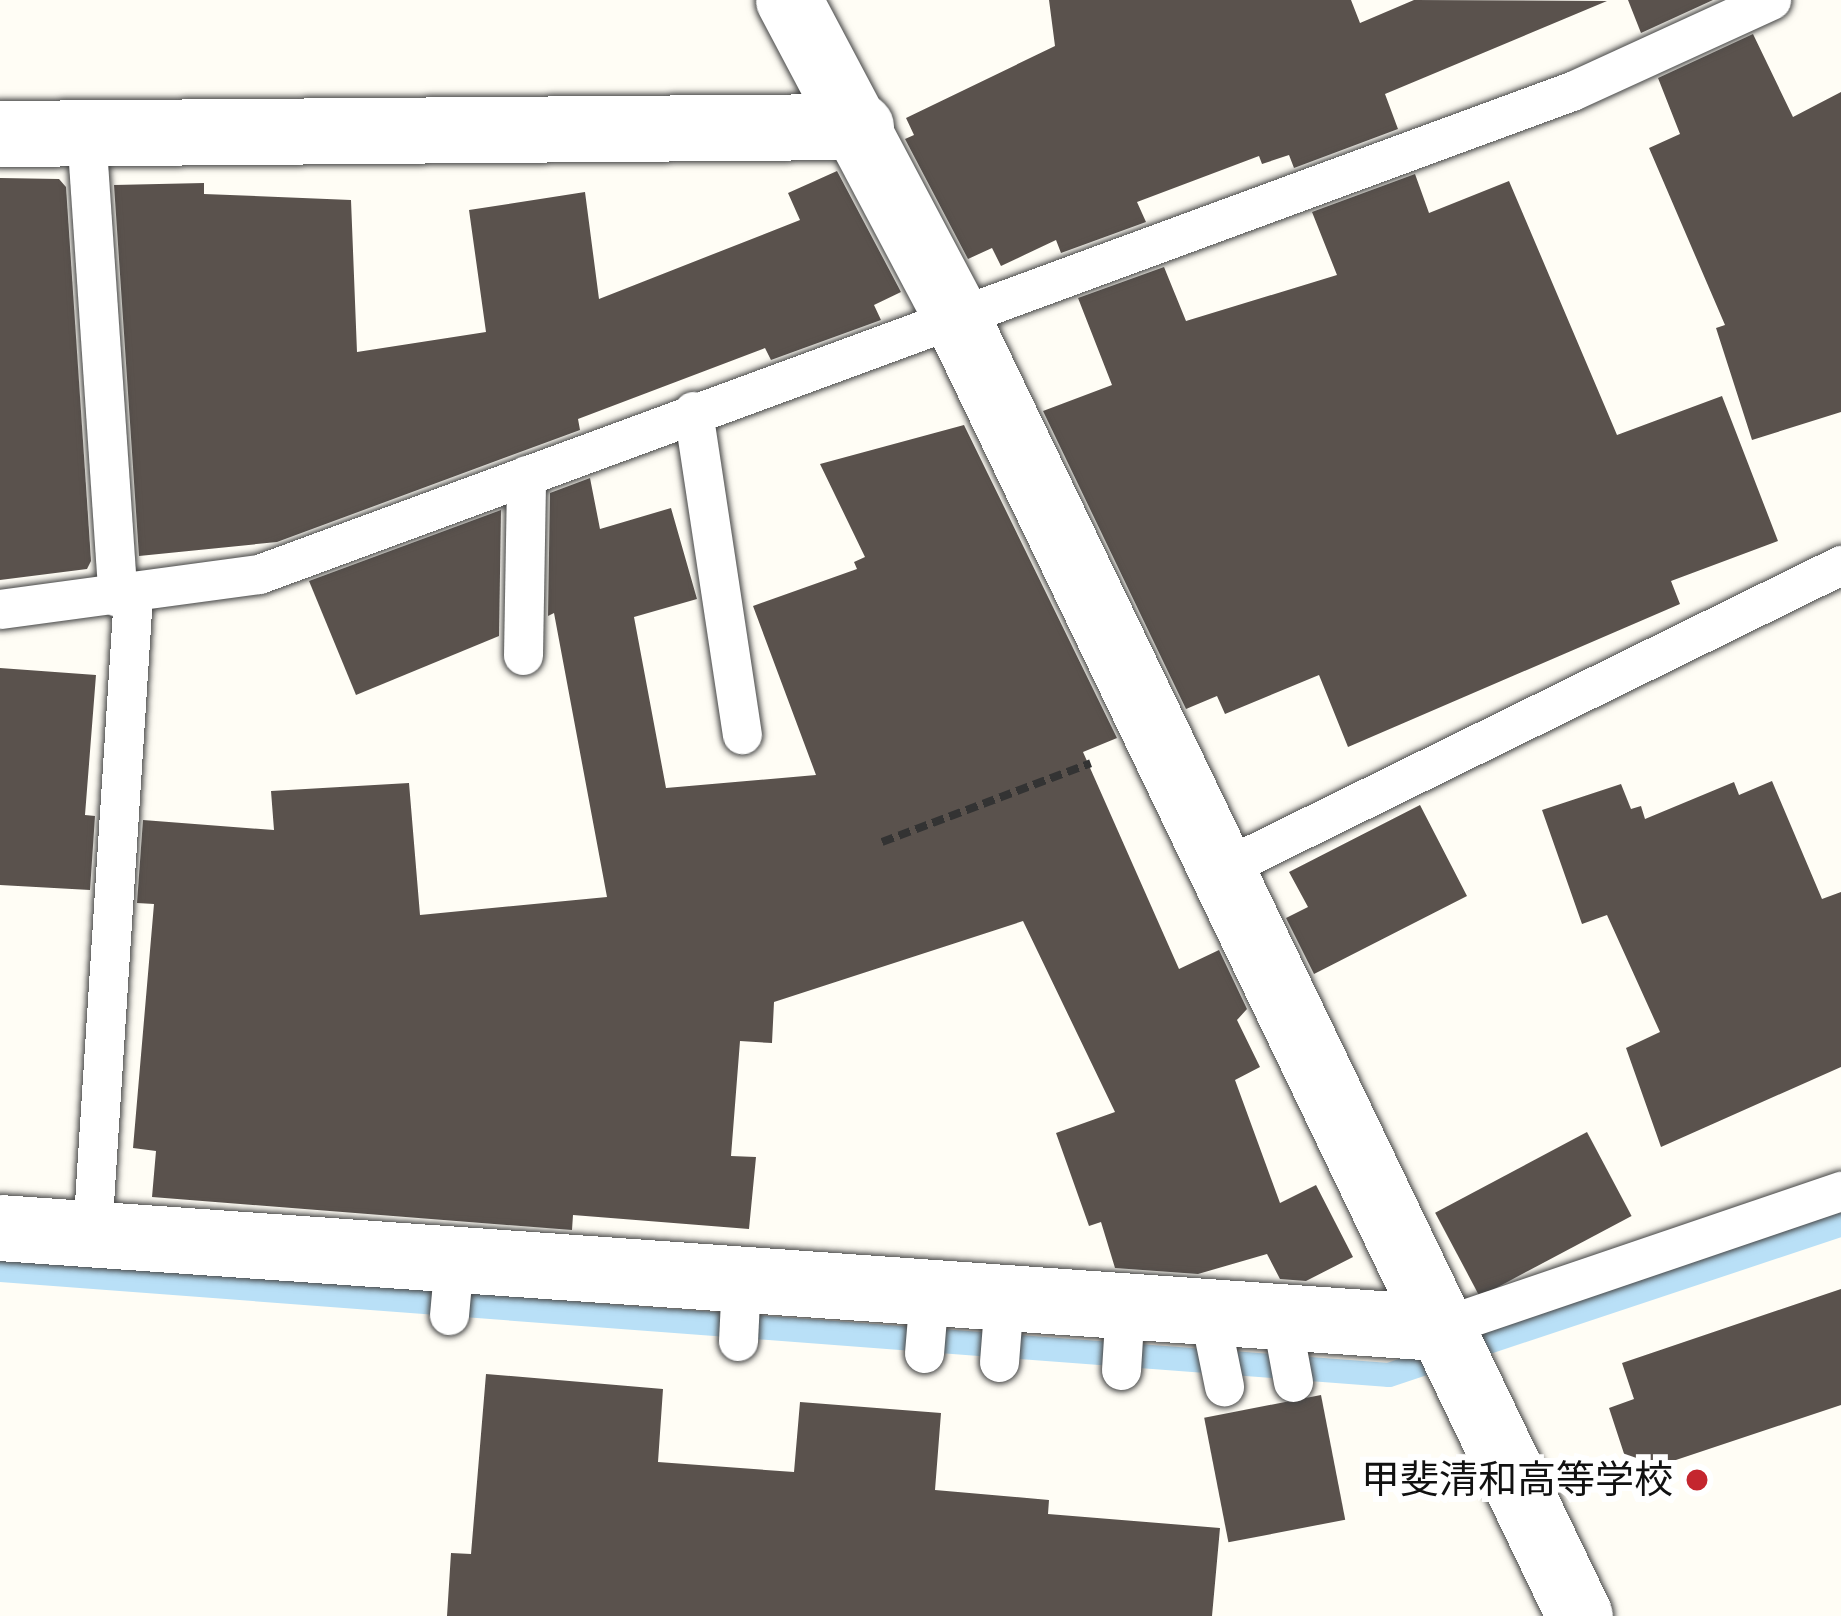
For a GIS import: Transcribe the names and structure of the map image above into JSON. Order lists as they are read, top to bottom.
{
  "places": ["甲斐清和高等学校"]
}
